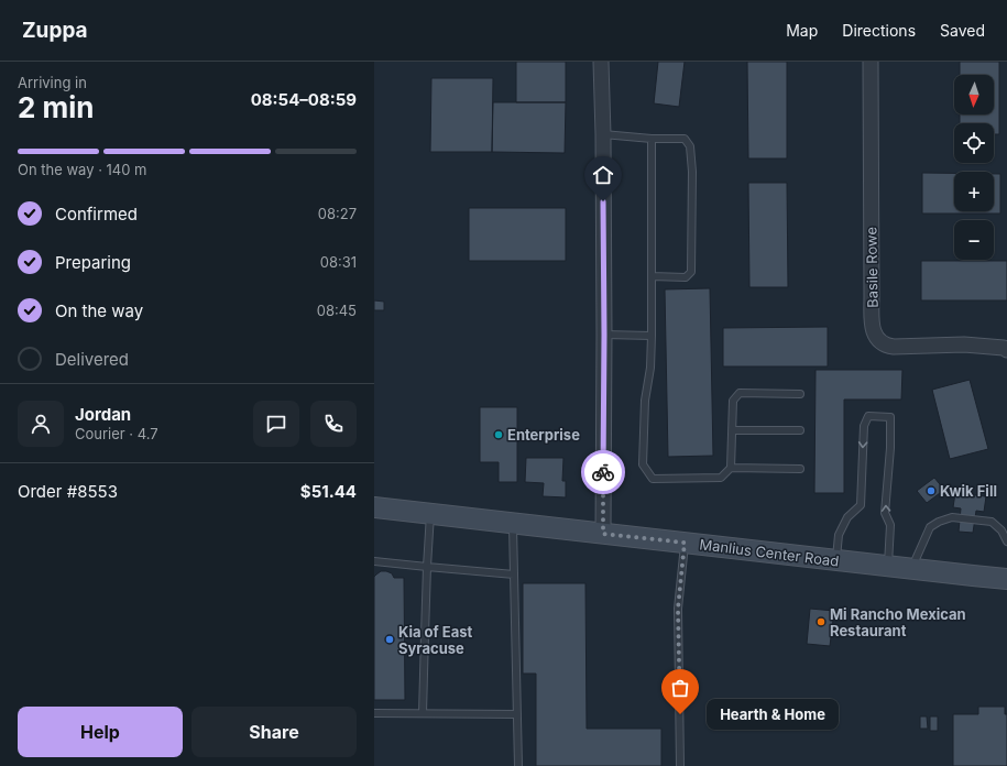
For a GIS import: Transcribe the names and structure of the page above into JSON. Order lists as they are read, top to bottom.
{
  "streets": {
    "main road": ["Manlius Center Road"],
    "street": ["Basile Rowe"]
  },
  "places": [
    "Enterprise",
    "Kwik Fill",
    "Mi Rancho Mexican Restaurant",
    "Kia of East Syracuse",
    "Hearth & Home"
  ],
  "north": "bottom",
  "page": {
    "header": "Zuppa",
    "nav": ["Map", "Directions", "Saved"],
    "heading": ["2 min", "Arriving in", "08:54–08:59"],
    "panel": [
      "Jordan",
      "Courier · 4.7",
      "Order #8553",
      "$51.44"
    ],
    "map_buttons": ["+", "−"],
    "bar": "On the way · 140 m",
    "list": [
      ["Confirmed", "08:27"],
      ["Preparing", "08:31"],
      ["On the way", "08:45"],
      "Delivered"
    ],
    "buttons": ["Help", "Share"],
    "bubble": "Hearth & Home"
  }
}
